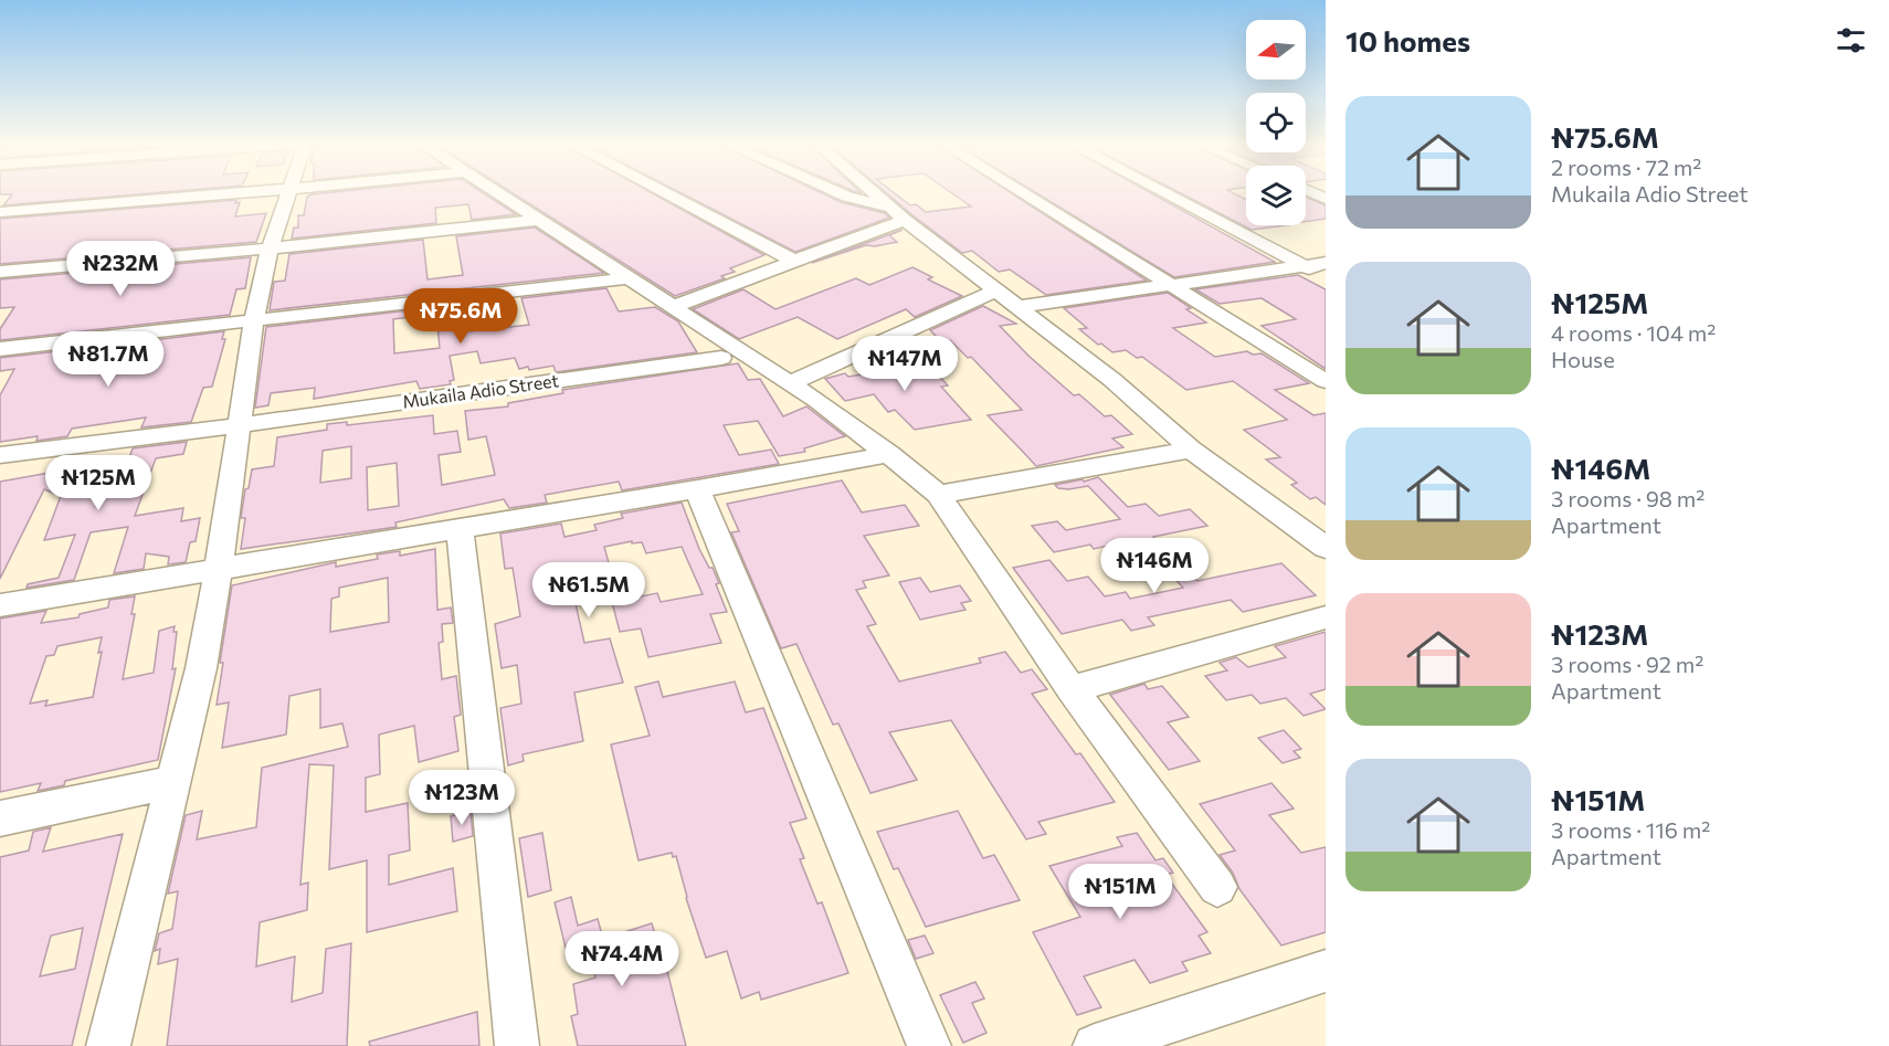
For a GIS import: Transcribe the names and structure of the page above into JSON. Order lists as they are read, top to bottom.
{
  "streets": {
    "street": ["Mukaila Adio Street"]
  },
  "north": "left",
  "page": {
    "heading": "10 homes",
    "list": [
      {
        "name": "₦75.6M",
        "note": "2 rooms · 72 m² · Mukaila Adio Street"
      },
      {
        "name": "₦125M",
        "note": "4 rooms · 104 m² · House"
      },
      {
        "name": "₦146M",
        "note": "3 rooms · 98 m² · Apartment"
      },
      {
        "name": "₦123M",
        "note": "3 rooms · 92 m² · Apartment"
      },
      {
        "name": "₦151M",
        "note": "3 rooms · 116 m² · Apartment"
      }
    ],
    "price": [
      "₦232M",
      "₦75.6M",
      "₦81.7M",
      "₦147M",
      "₦125M",
      "₦146M",
      "₦61.5M",
      "₦123M",
      "₦151M",
      "₦74.4M"
    ]
  }
}
